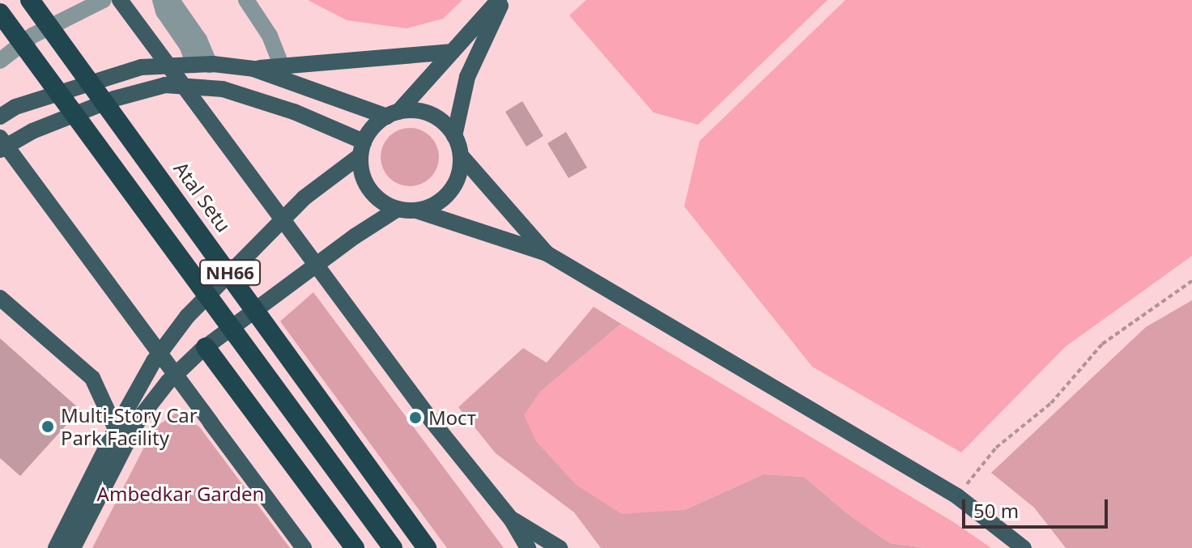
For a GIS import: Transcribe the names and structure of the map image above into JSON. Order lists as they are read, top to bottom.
{
  "streets": {
    "highway": ["Atal Setu", "NH66"]
  },
  "parks": ["Ambedkar Garden"],
  "places": ["Мост", "Multi-Story Car Park Facility"],
  "scale_bar": "50 m"
}
